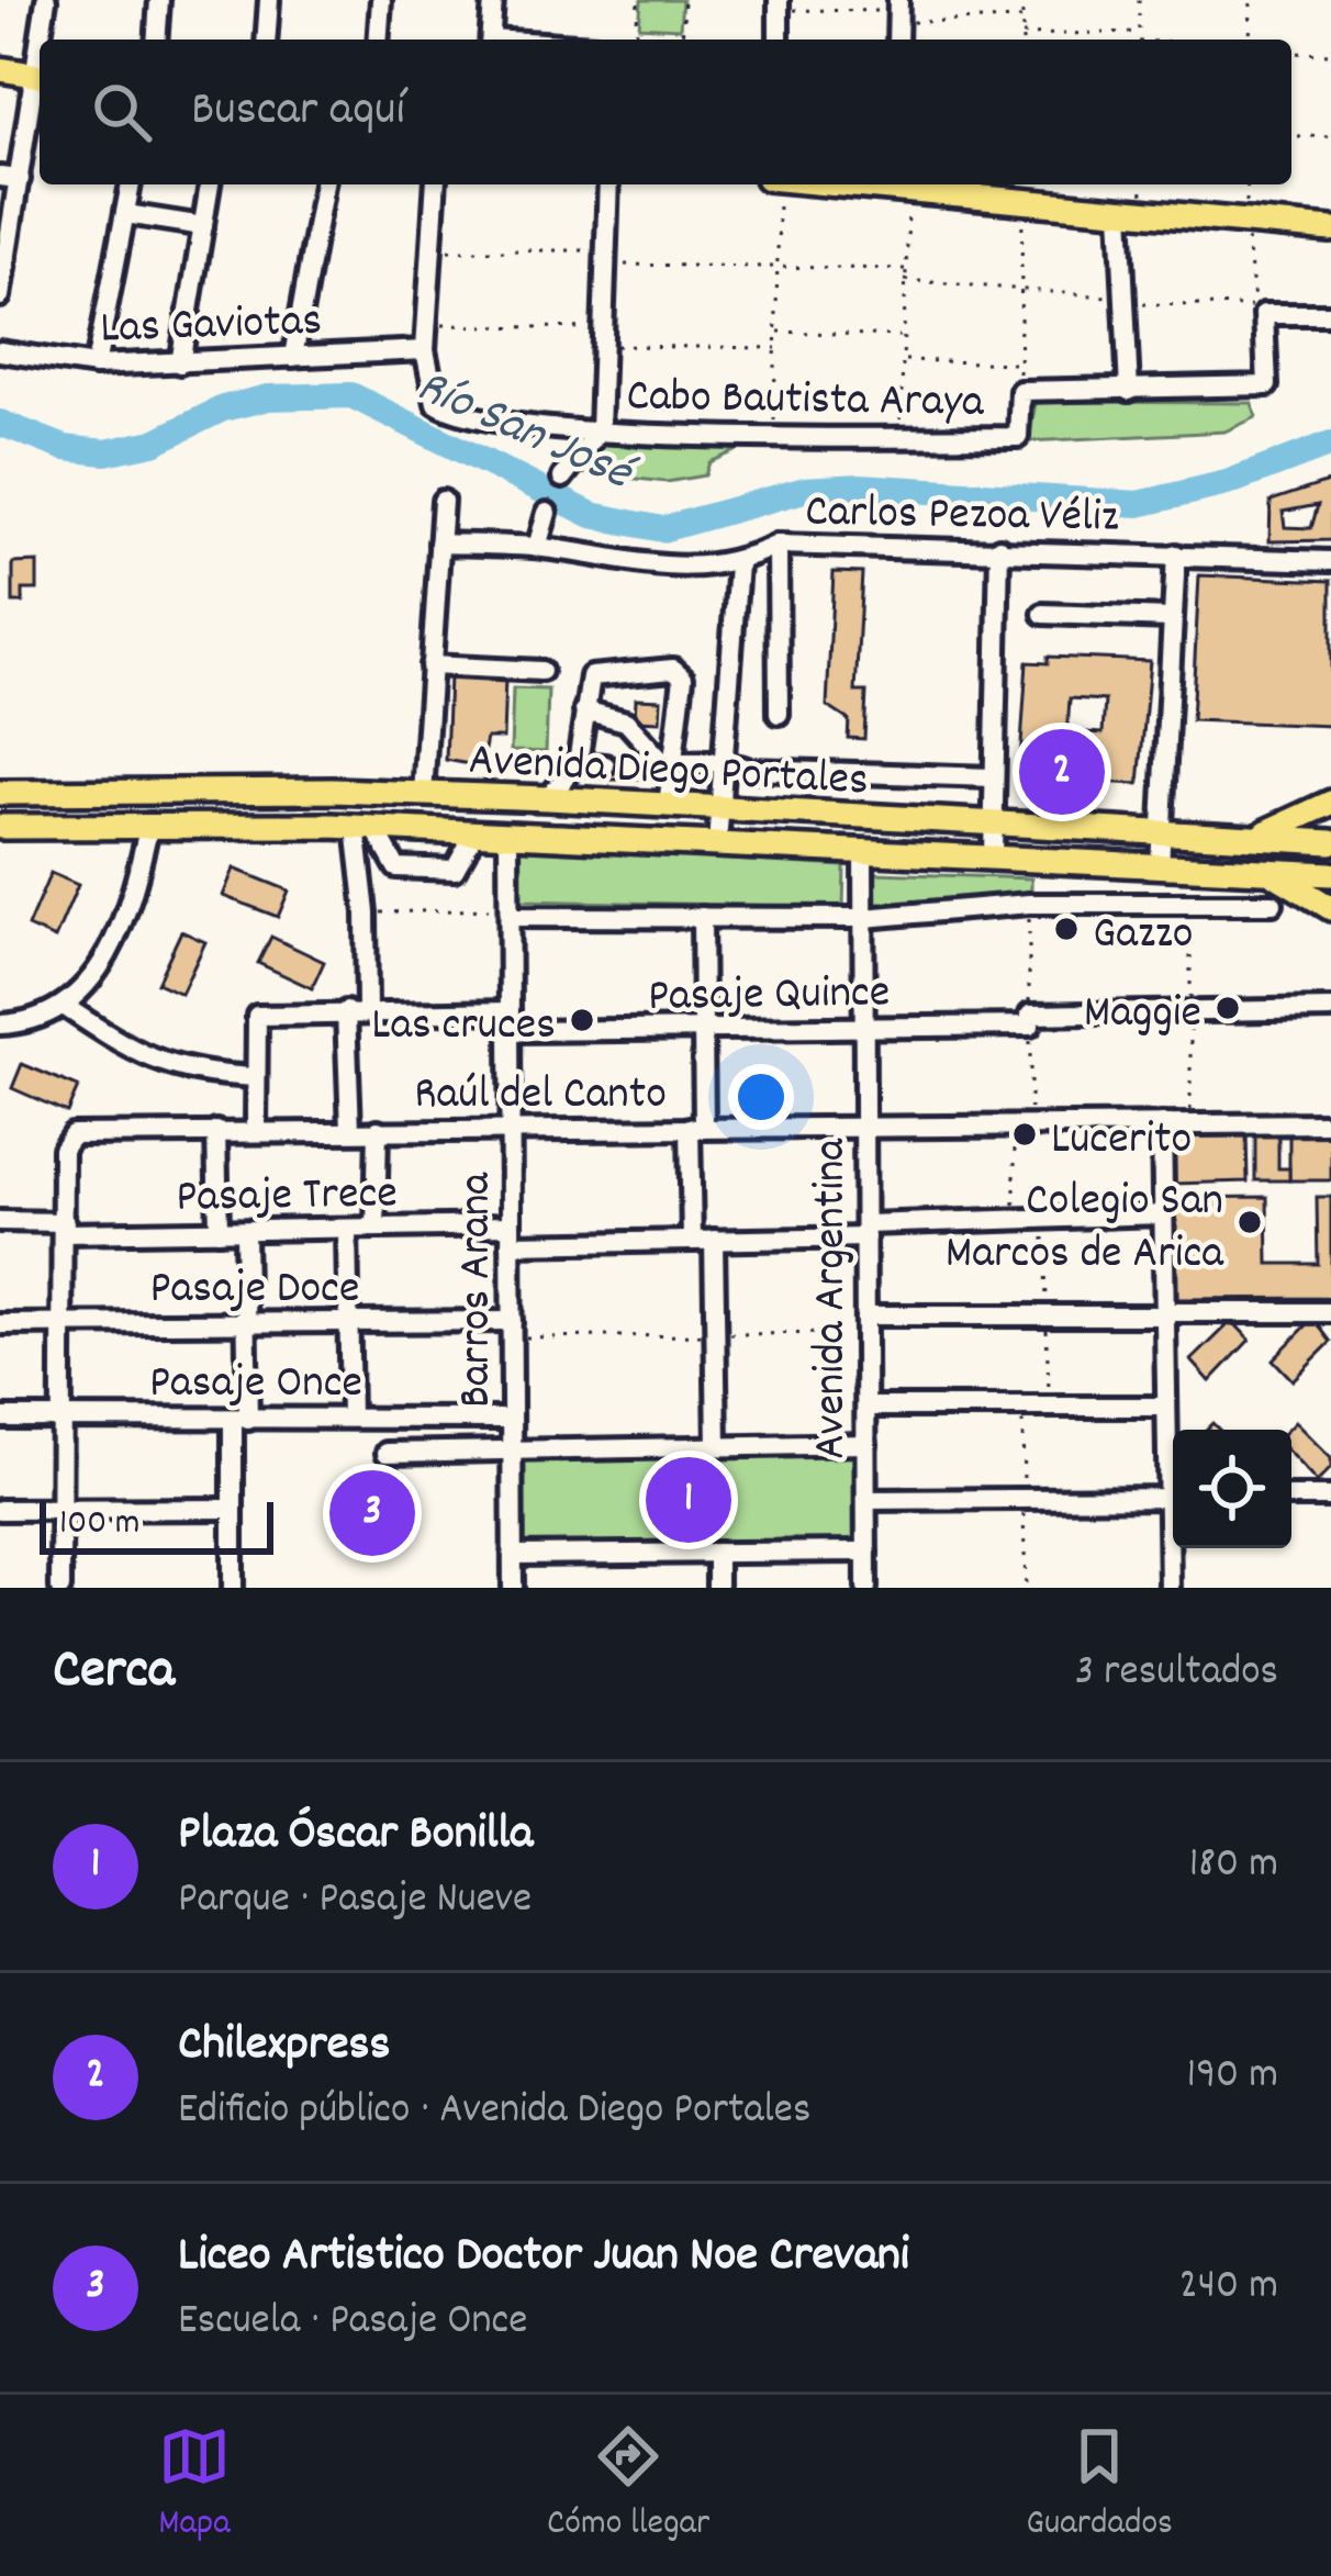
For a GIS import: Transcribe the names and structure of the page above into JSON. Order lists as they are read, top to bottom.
{
  "streets": {
    "main road": ["Avenida Diego Portales"],
    "street": [
      "Las Gaviotas",
      "Cabo Bautista Araya",
      "Carlos Pezoa Véliz",
      "Pasaje Quince",
      "Raúl del Canto",
      "Pasaje Trece",
      "Pasaje Doce",
      "Barros Arana",
      "Avenida Argentina",
      "Pasaje Once"
    ]
  },
  "crossings": [
    ["Las Gaviotas", "Cabo Bautista Araya"],
    ["Avenida Diego Portales", "Barros Arana"],
    ["Avenida Diego Portales", "Avenida Argentina"],
    ["Pasaje Quince", "Barros Arana"],
    ["Pasaje Quince", "Avenida Argentina"],
    ["Raúl del Canto", "Pasaje Trece"],
    ["Raúl del Canto", "Barros Arana"],
    ["Raúl del Canto", "Avenida Argentina"],
    ["Pasaje Trece", "Barros Arana"],
    ["Pasaje Trece", "Avenida Argentina"],
    ["Pasaje Doce", "Barros Arana"],
    ["Barros Arana", "Pasaje Once"]
  ],
  "water": ["Río San José"],
  "places": [
    "Gazzo",
    "Maggie",
    "Las cruces",
    "Lucerito",
    "Colegio San Marcos de Arica"
  ],
  "scale_bar": "100 m",
  "page": {
    "search": "Buscar aquí",
    "pins": ["2", "1", "3"],
    "scale": "100 m",
    "heading": ["Cerca", "3 resultados"],
    "list": [
      {
        "mark": "1",
        "name": "Plaza Óscar Bonilla",
        "note": "Parque · Pasaje Nueve",
        "value": "180 m"
      },
      {
        "mark": "2",
        "name": "Chilexpress",
        "note": "Edificio público · Avenida Diego Portales",
        "value": "190 m"
      },
      {
        "mark": "3",
        "name": "Liceo Artistico Doctor Juan Noe Crevani",
        "note": "Escuela · Pasaje Once",
        "value": "240 m"
      }
    ],
    "nav": ["Mapa", "Cómo llegar", "Guardados"]
  }
}
